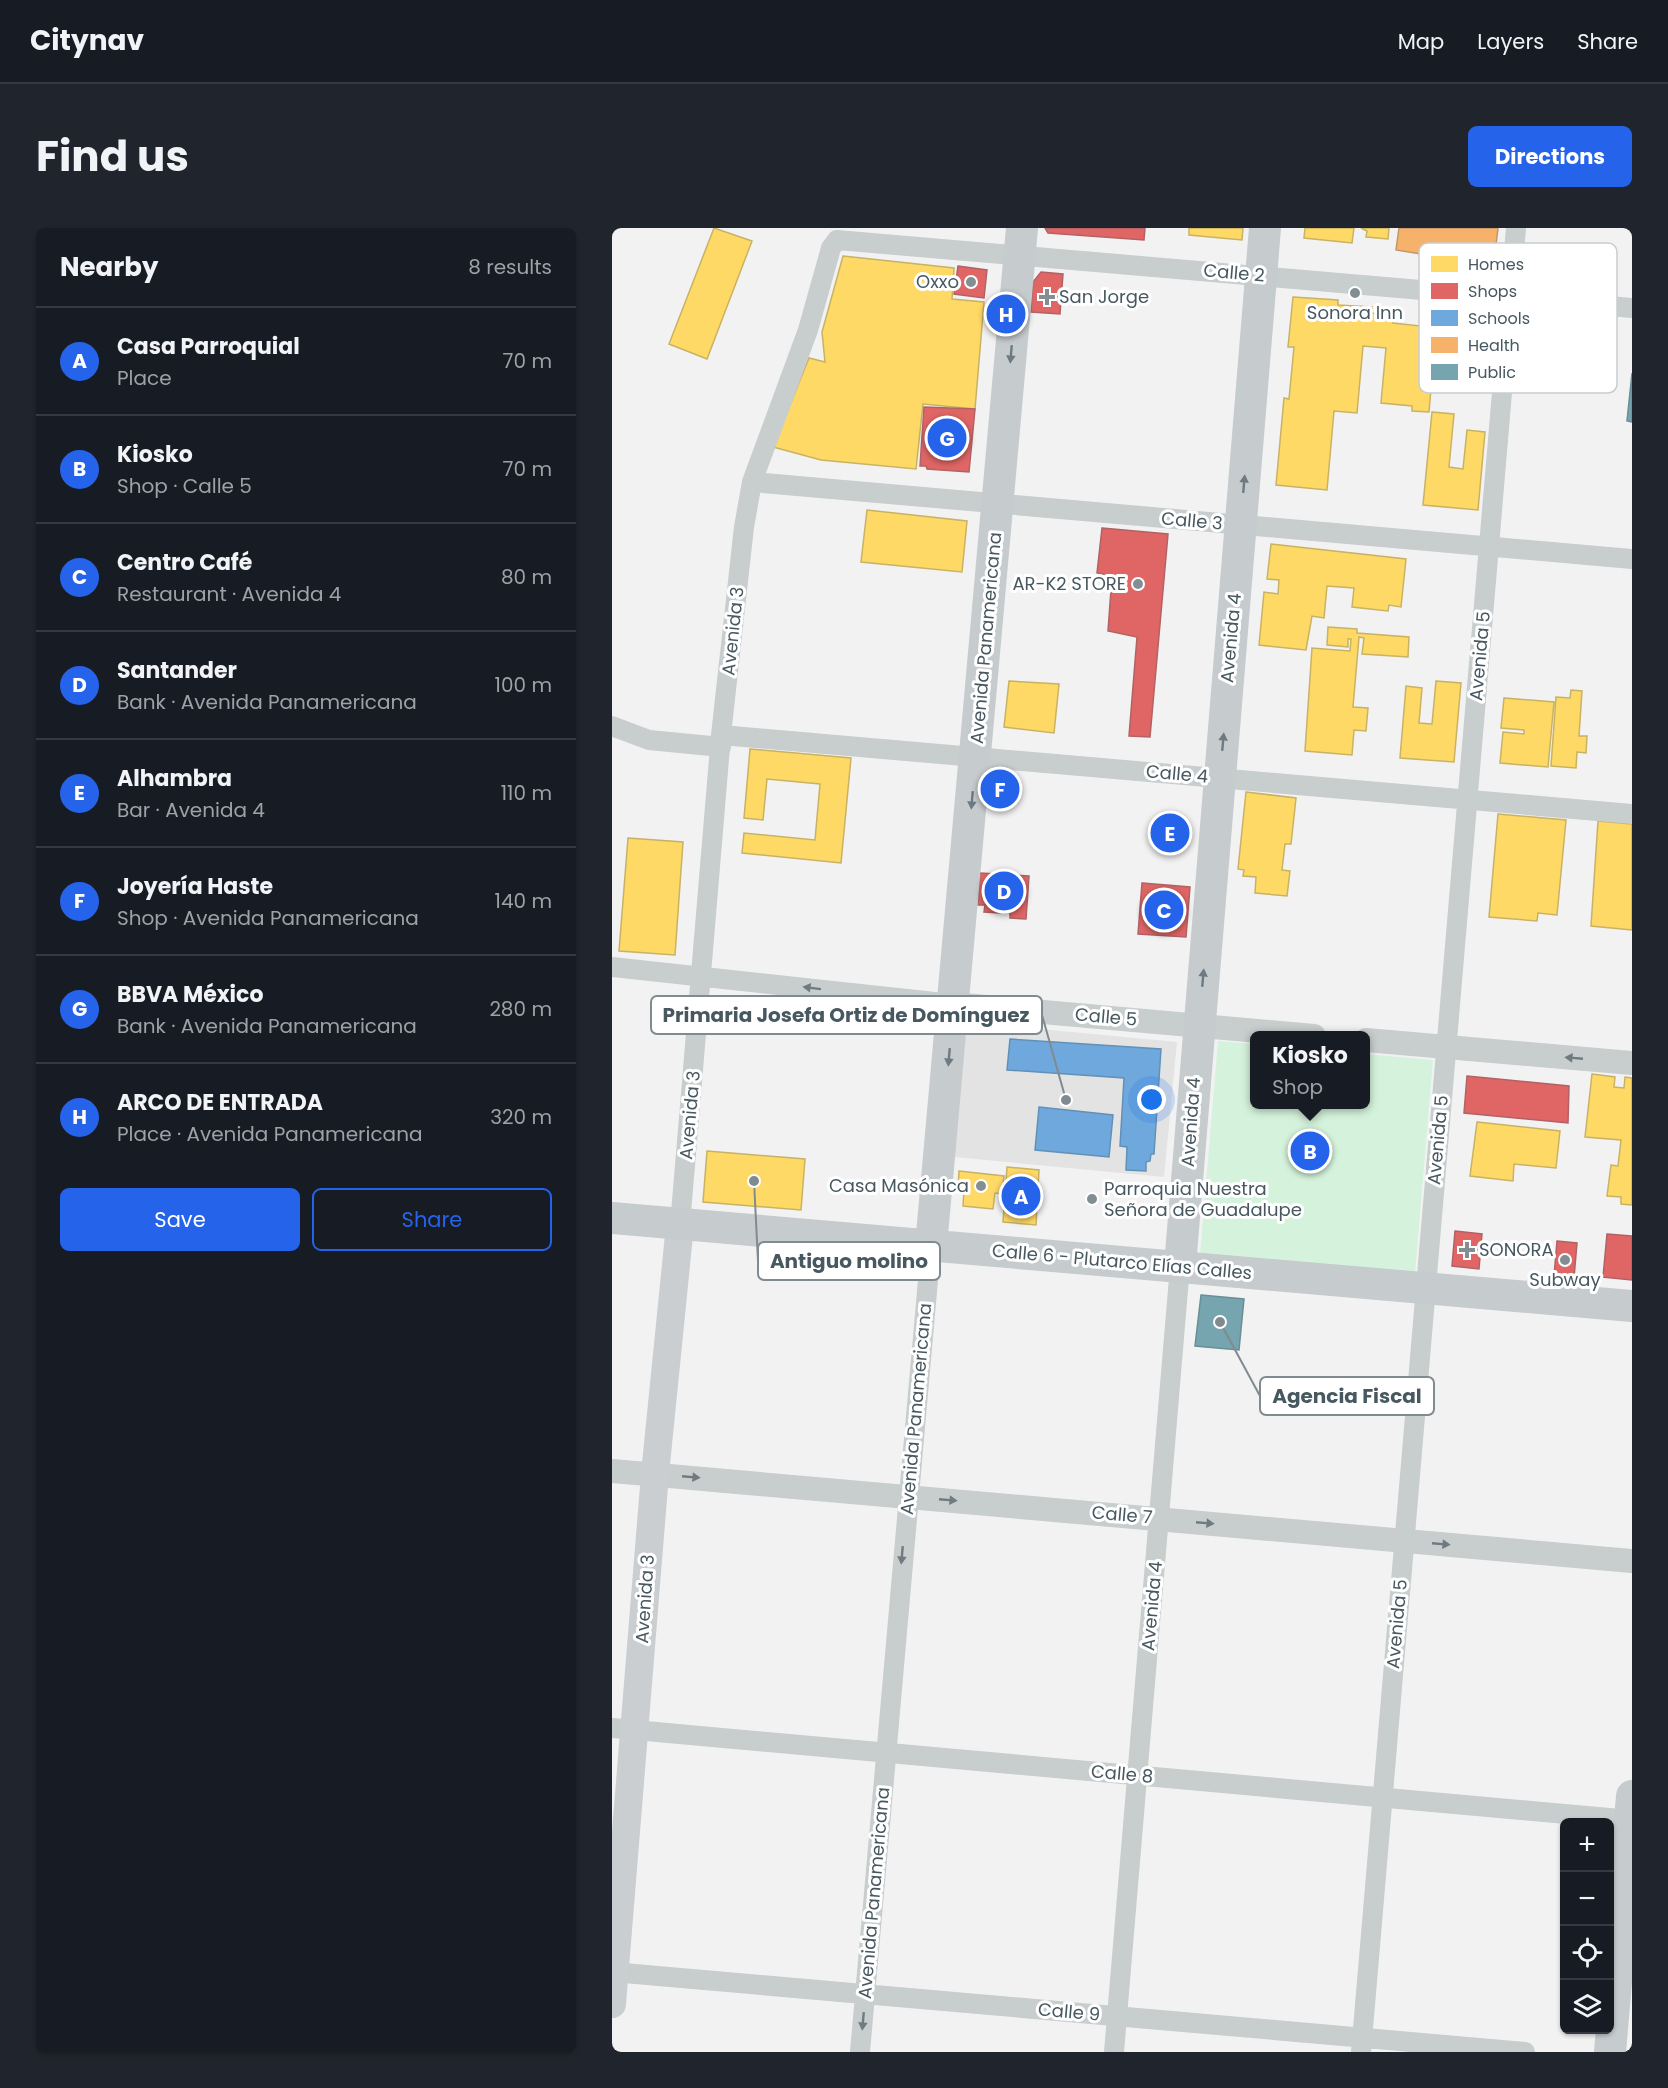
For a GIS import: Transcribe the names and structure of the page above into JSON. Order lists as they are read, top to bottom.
{
  "streets": {
    "main road": [
      "Avenida 3",
      "Avenida Panamericana",
      "Avenida 4",
      "Calle 6 - Plutarco Elías Calles"
    ],
    "street": [
      "Calle 2",
      "Calle 3",
      "Avenida 5",
      "Calle 4",
      "Calle 5",
      "Calle 7",
      "Calle 8",
      "Calle 9"
    ]
  },
  "crossings": [
    ["Calle 2", "Avenida 3"],
    ["Calle 2", "Avenida Panamericana"],
    ["Calle 2", "Avenida 4"],
    ["Calle 3", "Avenida 3"],
    ["Calle 3", "Avenida Panamericana"],
    ["Calle 3", "Avenida 4"],
    ["Calle 3", "Avenida 5"],
    ["Avenida 3", "Calle 4"],
    ["Avenida 3", "Calle 5"],
    ["Avenida 3", "Calle 6 - Plutarco Elías Calles"],
    ["Avenida 3", "Calle 7"],
    ["Avenida 3", "Calle 8"],
    ["Avenida 3", "Calle 9"],
    ["Avenida Panamericana", "Calle 4"],
    ["Avenida Panamericana", "Calle 5"],
    ["Avenida Panamericana", "Calle 6 - Plutarco Elías Calles"],
    ["Avenida Panamericana", "Calle 7"],
    ["Avenida Panamericana", "Calle 8"],
    ["Avenida Panamericana", "Calle 9"],
    ["Avenida 4", "Calle 4"],
    ["Avenida 4", "Calle 5"],
    ["Avenida 4", "Calle 6 - Plutarco Elías Calles"],
    ["Avenida 4", "Calle 7"],
    ["Avenida 4", "Calle 8"],
    ["Avenida 4", "Calle 9"],
    ["Avenida 5", "Calle 4"],
    ["Avenida 5", "Calle 6 - Plutarco Elías Calles"],
    ["Avenida 5", "Calle 7"],
    ["Avenida 5", "Calle 8"],
    ["Avenida 5", "Calle 9"]
  ],
  "one_way": [
    "Avenida Panamericana",
    "Avenida 4",
    "Calle 5",
    "Calle 7"
  ],
  "places": {
    "other": [
      "Oxxo",
      "Sonora Inn",
      "AR-K2 STORE",
      "Primaria Josefa Ortiz de Domínguez",
      "Antiguo molino",
      "Casa Masónica",
      "Parroquia Nuestra Señora de Guadalupe",
      "Subway",
      "Agencia Fiscal"
    ],
    "health": ["San Jorge", "SONORA"]
  },
  "legend": [
    "Homes",
    "Shops",
    "Schools",
    "Health",
    "Public"
  ],
  "page": {
    "header": "Citynav",
    "nav": ["Map", "Layers", "Share"],
    "title": "Find us",
    "buttons": [
      "Directions",
      ["Save", "Share"]
    ],
    "heading": ["Nearby", "8 results"],
    "pins": [
      "H",
      "G",
      "F",
      "E",
      "D",
      "C",
      "B",
      "A"
    ],
    "list": [
      {
        "mark": "A",
        "name": "Casa Parroquial",
        "note": "Place",
        "value": "70 m"
      },
      {
        "mark": "B",
        "name": "Kiosko",
        "note": "Shop · Calle 5",
        "value": "70 m"
      },
      {
        "mark": "C",
        "name": "Centro Café",
        "note": "Restaurant · Avenida 4",
        "value": "80 m"
      },
      {
        "mark": "D",
        "name": "Santander",
        "note": "Bank · Avenida Panamericana",
        "value": "100 m"
      },
      {
        "mark": "E",
        "name": "Alhambra",
        "note": "Bar · Avenida 4",
        "value": "110 m"
      },
      {
        "mark": "F",
        "name": "Joyería Haste",
        "note": "Shop · Avenida Panamericana",
        "value": "140 m"
      },
      {
        "mark": "G",
        "name": "BBVA México",
        "note": "Bank · Avenida Panamericana",
        "value": "280 m"
      },
      {
        "mark": "H",
        "name": "ARCO DE ENTRADA",
        "note": "Place · Avenida Panamericana",
        "value": "320 m"
      }
    ],
    "popup": ["Kiosko", "Shop"],
    "map_buttons": ["+", "−"]
  }
}
